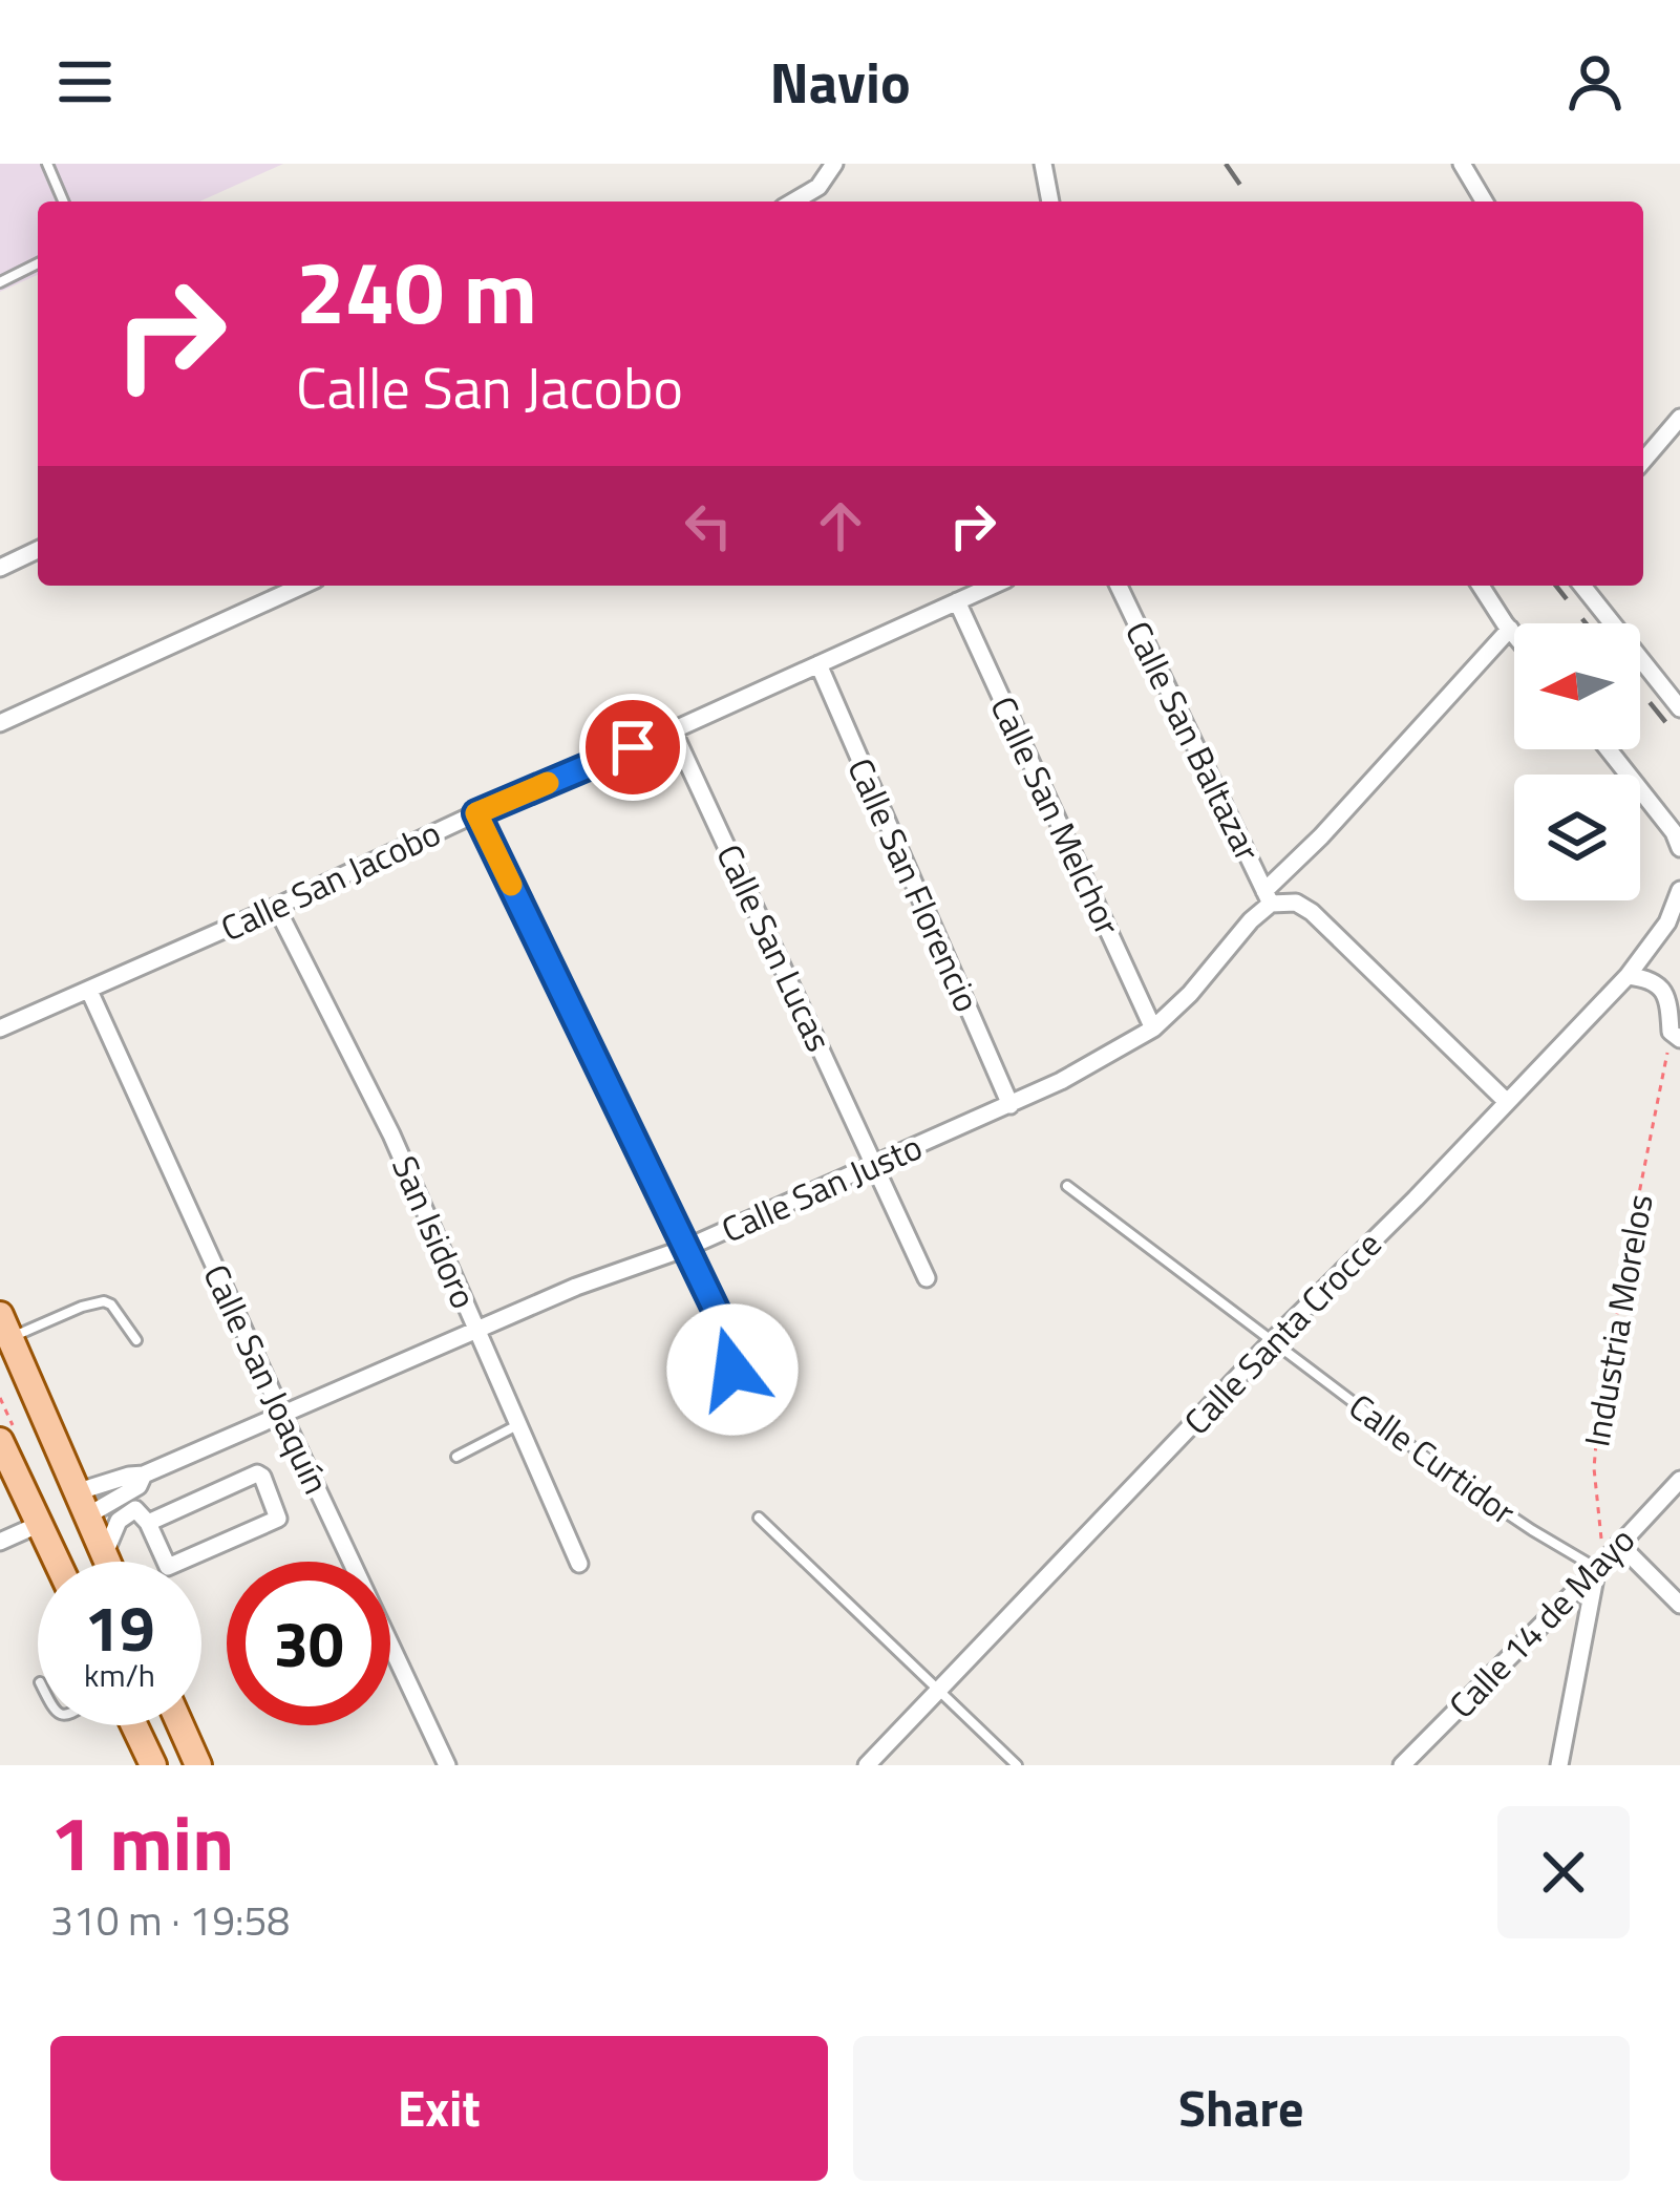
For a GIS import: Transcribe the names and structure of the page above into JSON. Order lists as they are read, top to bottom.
{
  "streets": {
    "street": [
      "Calle San Baltazar",
      "Calle San Melchor",
      "Calle San Jacobo",
      "Calle San Florencio",
      "Calle San Lucas",
      "Calle San Justo",
      "San Isidoro",
      "Calle Santa Crocce",
      "Calle San Joaquín",
      "Calle 14 de Mayo"
    ],
    "lane": ["Calle Curtidor"],
    "path": ["Industria Morelos"]
  },
  "crossings": [
    ["Calle San Baltazar", "Calle San Justo"],
    ["Calle San Melchor", "Calle San Jacobo"],
    ["Calle San Melchor", "Calle San Justo"],
    ["Calle San Jacobo", "Calle San Florencio"],
    ["Calle San Jacobo", "Calle San Lucas"],
    ["Calle San Jacobo", "San Isidoro"],
    ["Calle San Jacobo", "Calle San Joaquín"],
    ["Calle San Florencio", "Calle San Justo"],
    ["Calle San Lucas", "Calle San Justo"],
    ["Calle San Justo", "San Isidoro"],
    ["Calle San Justo", "Calle San Joaquín"],
    ["Industria Morelos", "Calle Curtidor"],
    ["Industria Morelos", "Calle 14 de Mayo"],
    ["Calle Santa Crocce", "Calle Curtidor"],
    ["Calle Curtidor", "Calle 14 de Mayo"]
  ],
  "north": "left",
  "page": {
    "header": "Navio",
    "turn": ["240 m", "Calle San Jacobo"],
    "speed": "19 km/h",
    "limit": "30",
    "heading": ["1 min", "310 m · 19:58"],
    "buttons": ["Exit", "Share"]
  }
}
